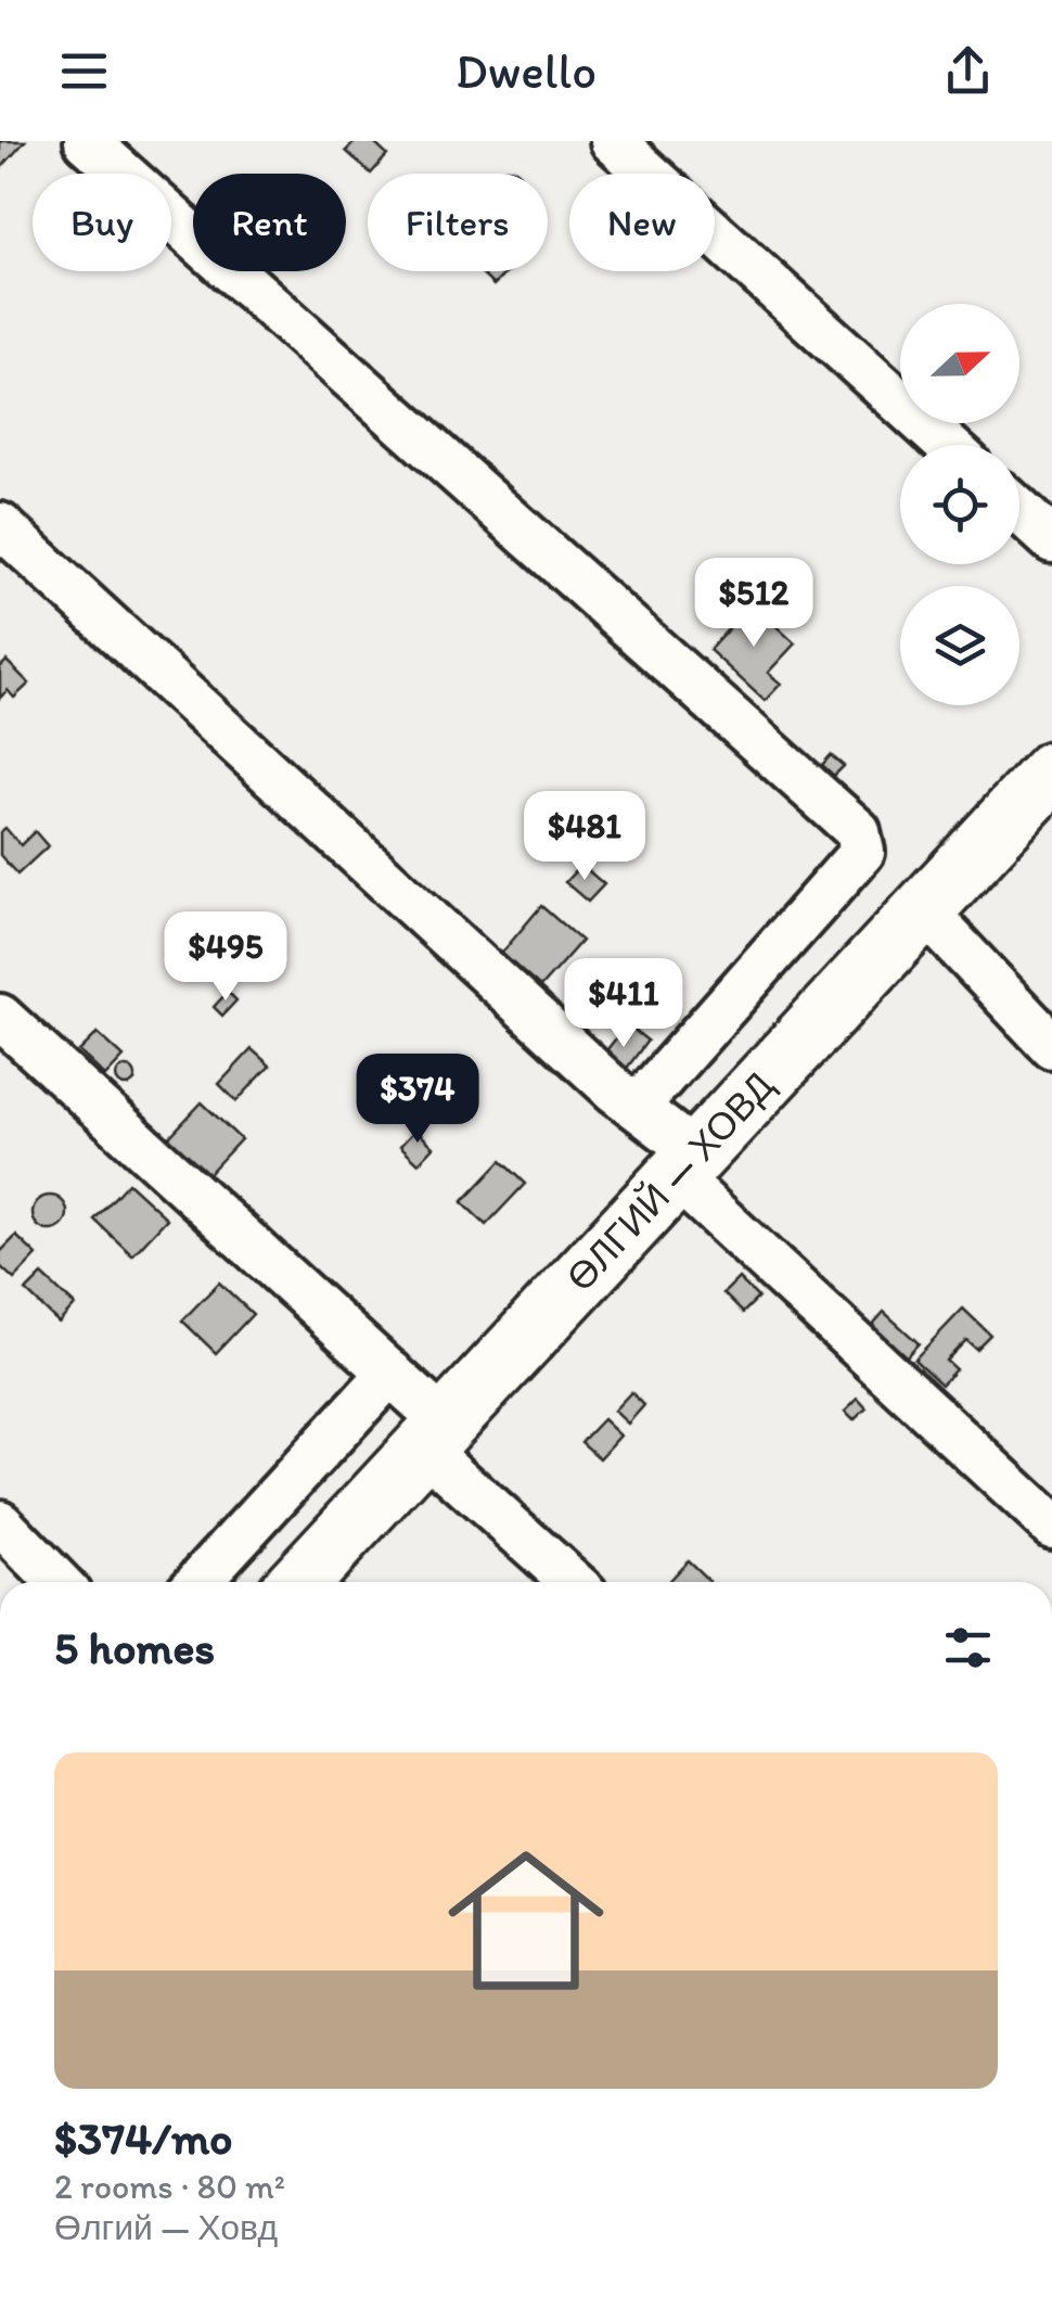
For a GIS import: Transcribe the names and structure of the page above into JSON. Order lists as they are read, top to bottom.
{
  "streets": {
    "highway": ["ӨЛГИЙ — ХОВД"]
  },
  "north": "right",
  "page": {
    "header": "Dwello",
    "chip": [
      "Buy",
      "Rent",
      "Filters",
      "New"
    ],
    "price": [
      "$512",
      "$481",
      "$495",
      "$411",
      "$374"
    ],
    "heading": "5 homes",
    "list": [
      {
        "name": "$374/mo",
        "note": "2 rooms · 80 m² · Өлгий — Ховд"
      }
    ]
  }
}
